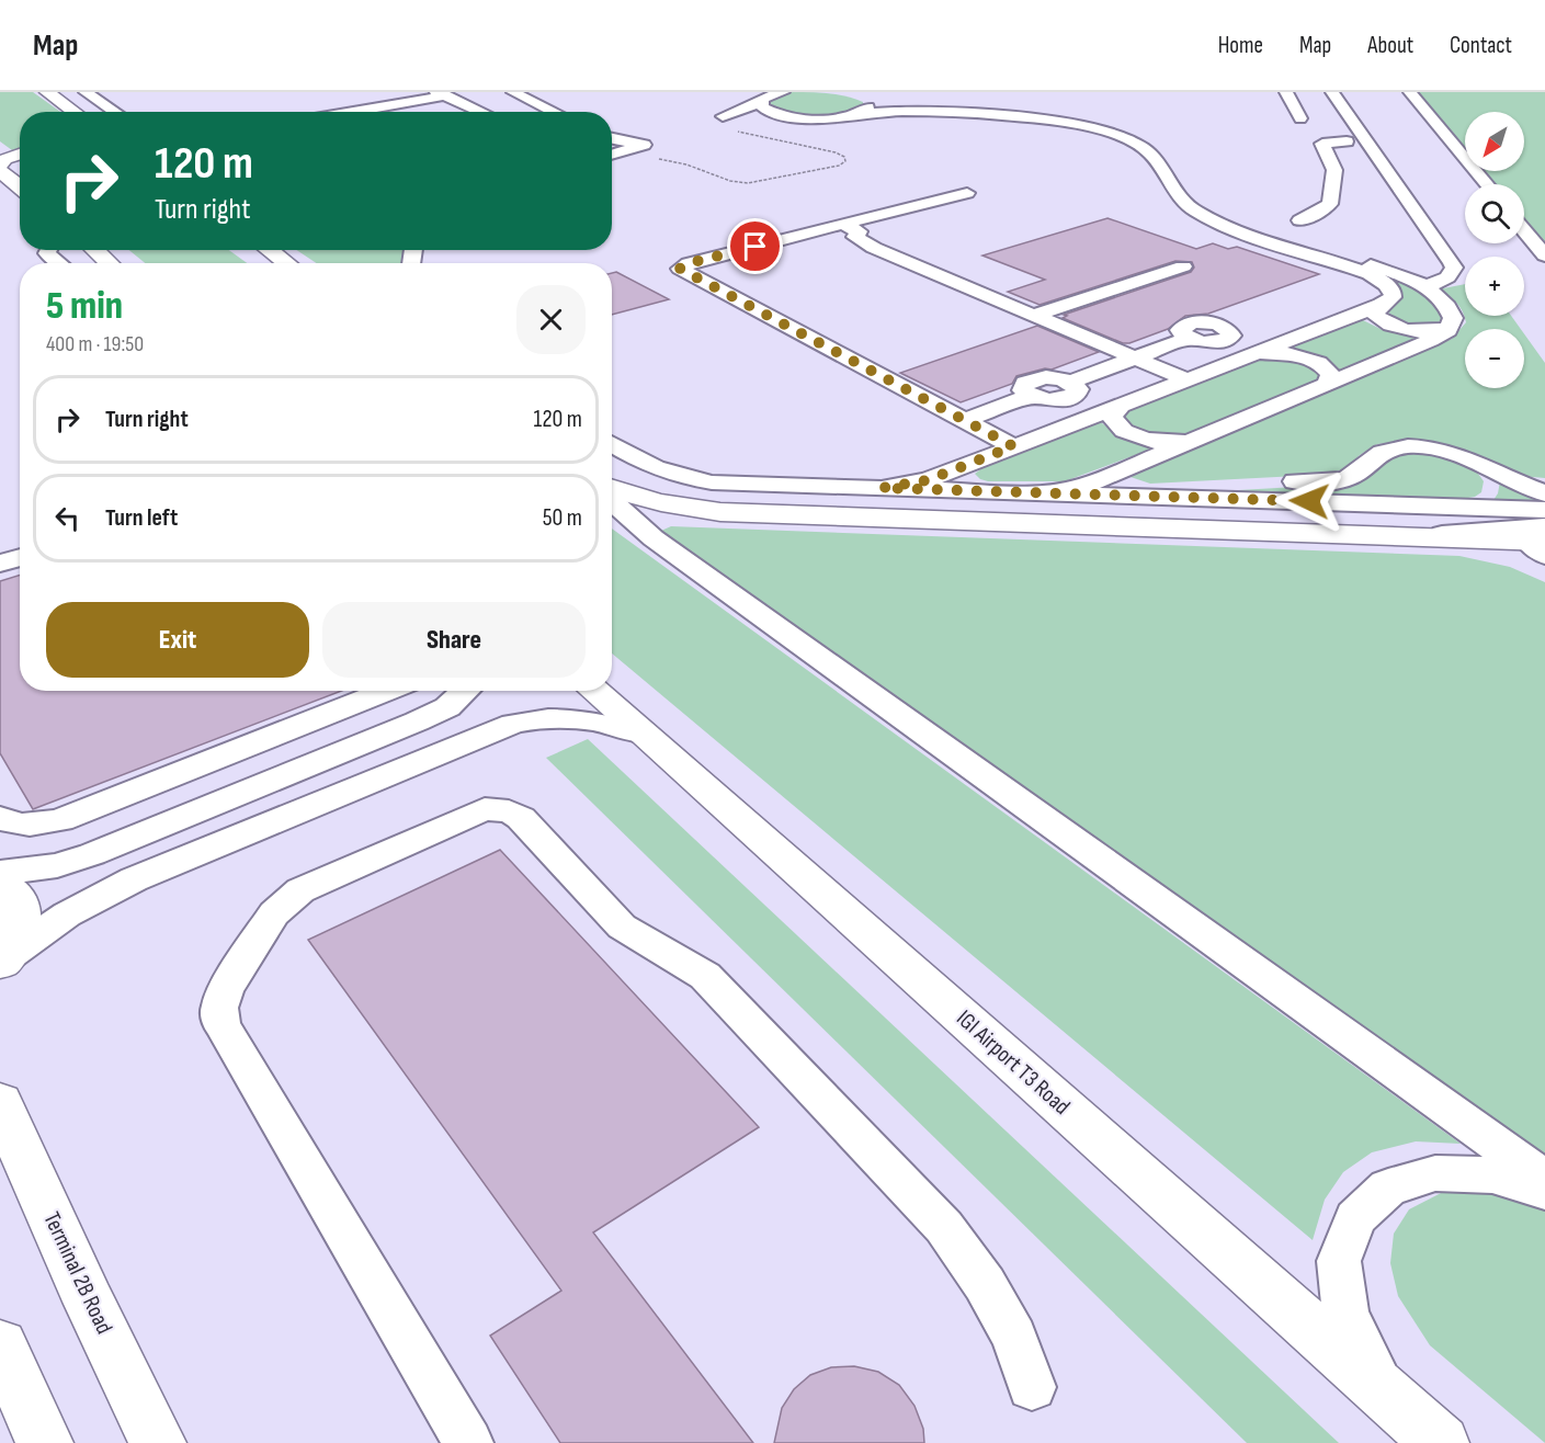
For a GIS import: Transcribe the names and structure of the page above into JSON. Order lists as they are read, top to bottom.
{
  "streets": {
    "main road": ["IGI Airport T3 Road", "Terminal 2B Road"]
  },
  "north": "bottom left",
  "page": {
    "header": "Map",
    "nav": [
      "Home",
      "Map",
      "About",
      "Contact"
    ],
    "map_buttons": ["+", "−"],
    "turn": ["120 m", "Turn right"],
    "heading": ["5 min", "400 m · 19:50"],
    "list": [
      {
        "name": "Turn right",
        "value": "120 m"
      },
      {
        "name": "Turn left",
        "value": "50 m"
      }
    ],
    "buttons": ["Exit", "Share"]
  }
}
